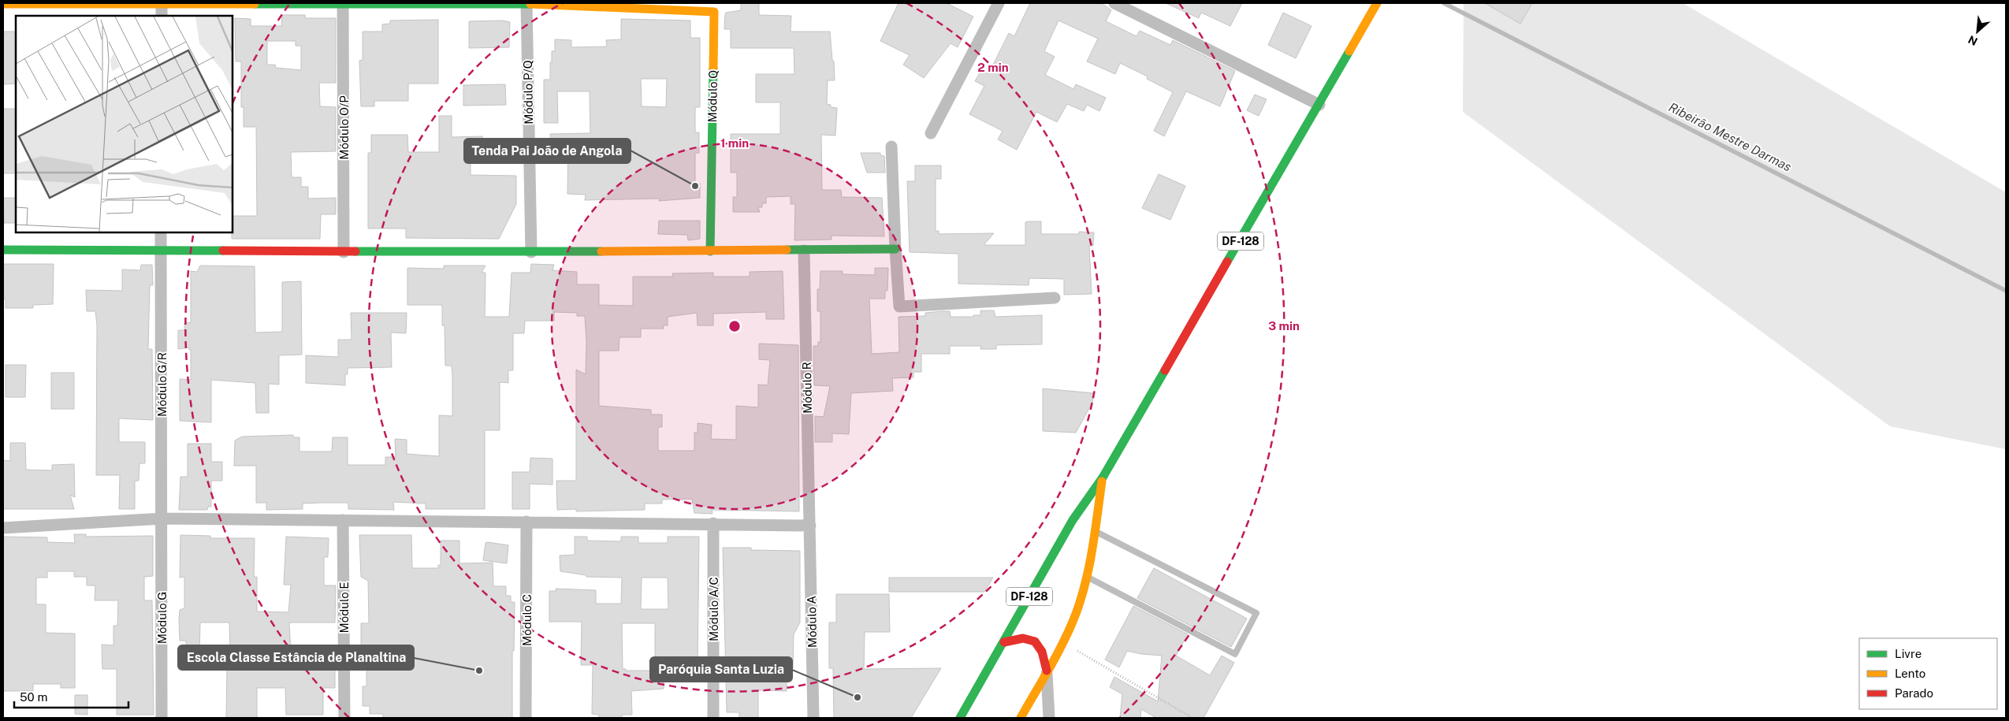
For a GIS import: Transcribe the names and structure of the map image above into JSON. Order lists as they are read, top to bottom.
{
  "streets": {
    "street": [
      "Módulo P/Q",
      "Módulo Q",
      "Módulo O/P",
      "DF-128",
      "Módulo G/R",
      "Módulo R",
      "Módulo E",
      "Módulo A/C",
      "Módulo G",
      "Módulo C",
      "Módulo A"
    ]
  },
  "crossings": [
    ["Módulo P/Q", "Módulo Q"],
    ["Módulo G/R", "Módulo G"],
    ["Módulo R", "Módulo A"]
  ],
  "water": ["Ribeirão Mestre Darmas"],
  "places": ["Tenda Pai João de Angola", "Escola Classe Estância de Planaltina", "Paróquia Santa Luzia"],
  "legend": ["Livre", "Lento", "Parado"],
  "scale_bar": "50 m",
  "north": "bottom left",
  "rings": ["2 min", "1 min", "3 min"]
}
